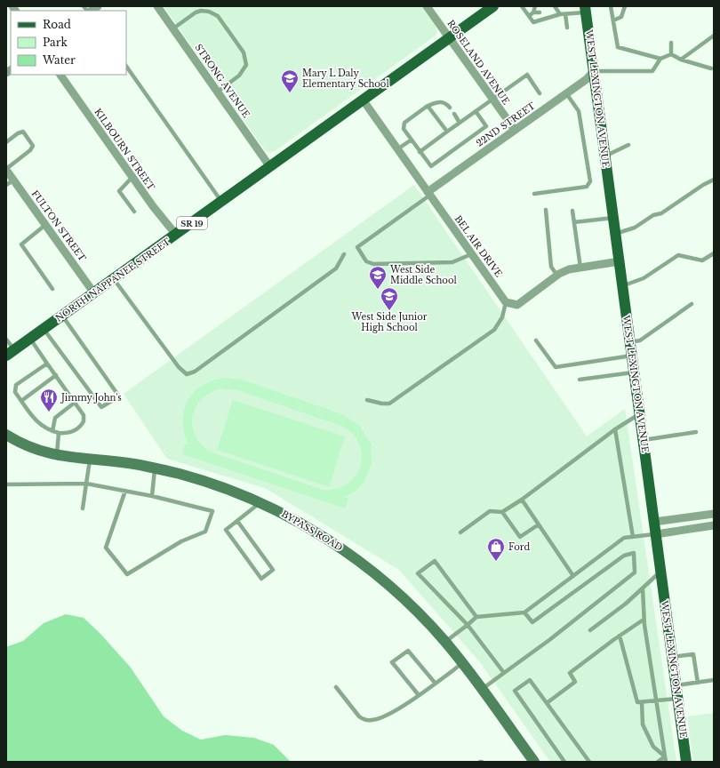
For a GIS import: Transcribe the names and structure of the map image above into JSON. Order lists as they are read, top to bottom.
{
  "streets": {
    "main road": [
      "WEST LEXINGTON AVENUE",
      "SR 19",
      "NORTH NAPPANEE STREET",
      "BYPASS ROAD"
    ],
    "street": [
      "ROSELAND AVENUE",
      "STRONG AVENUE",
      "22ND STREET",
      "KILBOURN STREET",
      "FULTON STREET",
      "BEL AIR DRIVE"
    ]
  },
  "crossings": [
    ["ROSELAND AVENUE", "22ND STREET"],
    ["ROSELAND AVENUE", "SR 19"],
    ["STRONG AVENUE", "SR 19"],
    ["STRONG AVENUE", "NORTH NAPPANEE STREET"],
    ["WEST LEXINGTON AVENUE", "22ND STREET"],
    ["22ND STREET", "BEL AIR DRIVE"],
    ["KILBOURN STREET", "NORTH NAPPANEE STREET"],
    ["SR 19", "BEL AIR DRIVE"],
    ["SR 19", "NORTH NAPPANEE STREET"],
    ["FULTON STREET", "NORTH NAPPANEE STREET"]
  ],
  "places": {
    "school or university": ["Mary L Daly Elementary School", "West Side Middle School", "West Side Junior High School"],
    "restaurant": ["Jimmy John's"],
    "shop": ["Ford"]
  },
  "legend": ["Road", "Park", "Water"]
}
